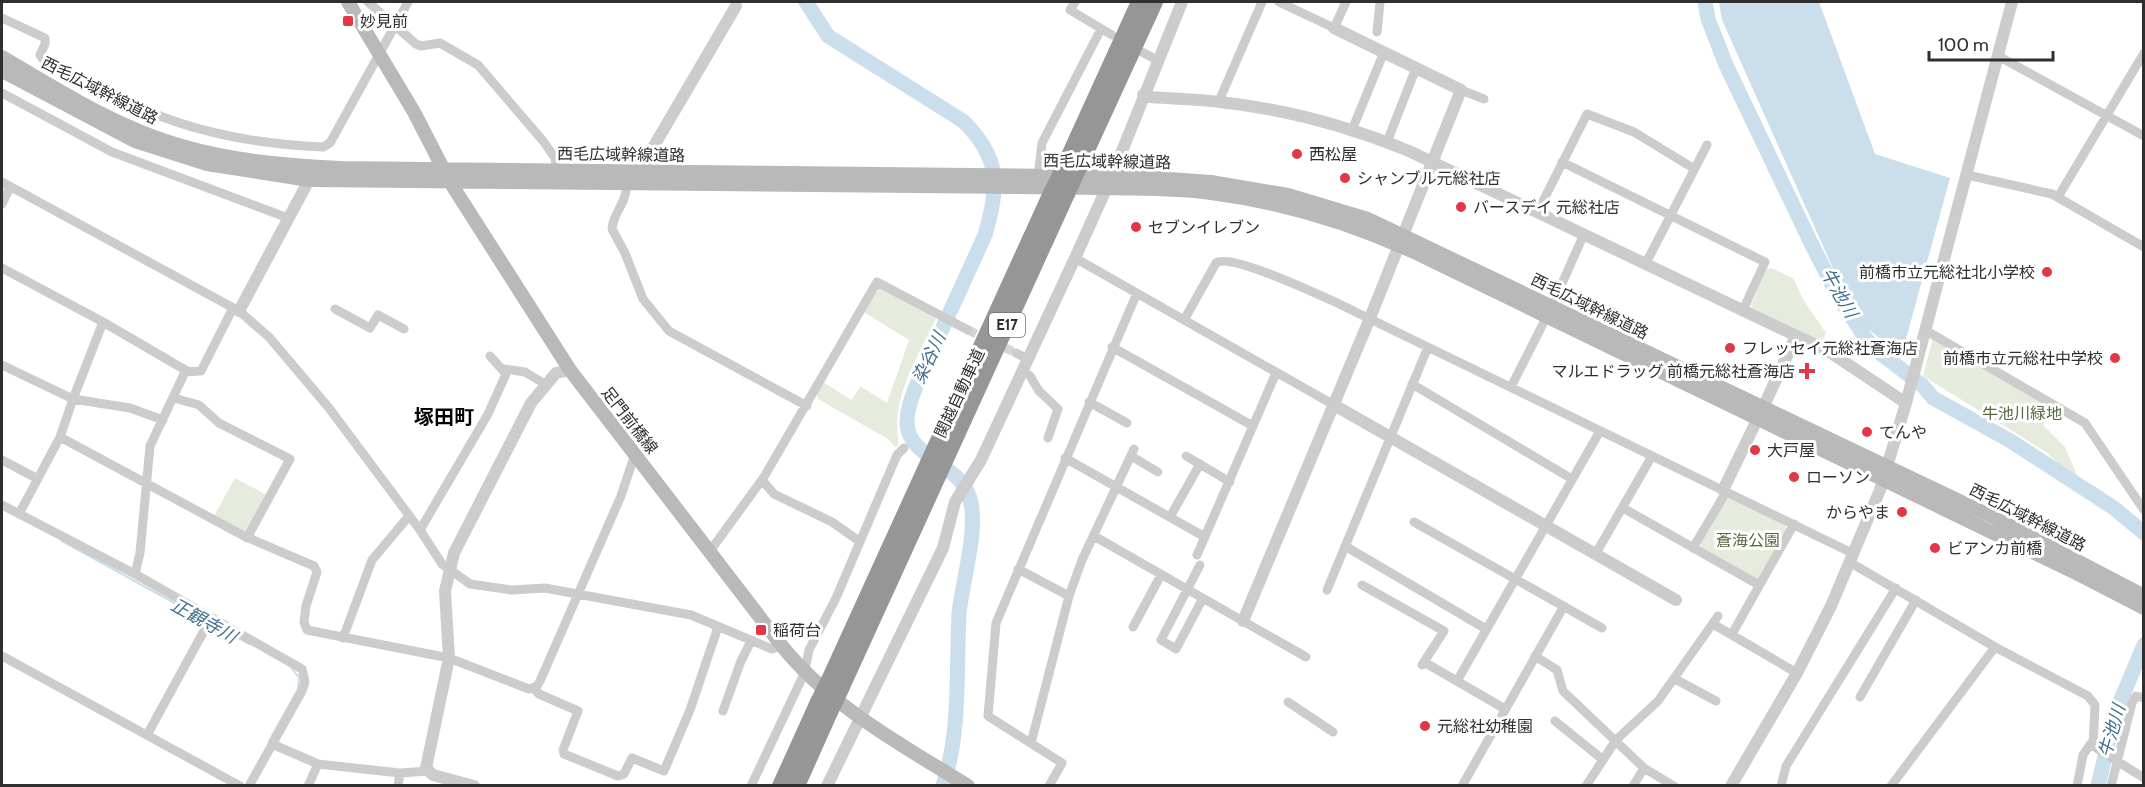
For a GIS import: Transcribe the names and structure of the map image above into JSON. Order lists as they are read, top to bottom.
{
  "streets": {
    "highway": ["E17", "関越自動車道"],
    "main road": ["西毛広域幹線道路", "足門前橋線"]
  },
  "crossings": [
    ["西毛広域幹線道路", "足門前橋線"]
  ],
  "districts": ["塚田町"],
  "water": ["牛池川", "染谷川", "正観寺川"],
  "parks": ["牛池川緑地", "蒼海公園"],
  "places": {
    "transit": ["妙見前", "稲荷台"],
    "other": [
      "西松屋",
      "シャンブル元総社店",
      "バースデイ 元総社店",
      "セブンイレブン",
      "前橋市立元総社北小学校",
      "フレッセイ元総社蒼海店",
      "前橋市立元総社中学校",
      "てんや",
      "大戸屋",
      "ローソン",
      "からやま",
      "ビアンカ前橋",
      "元総社幼稚園"
    ],
    "health": ["マルエドラッグ 前橋元総社蒼海店"]
  },
  "scale_bar": "100 m"
}
